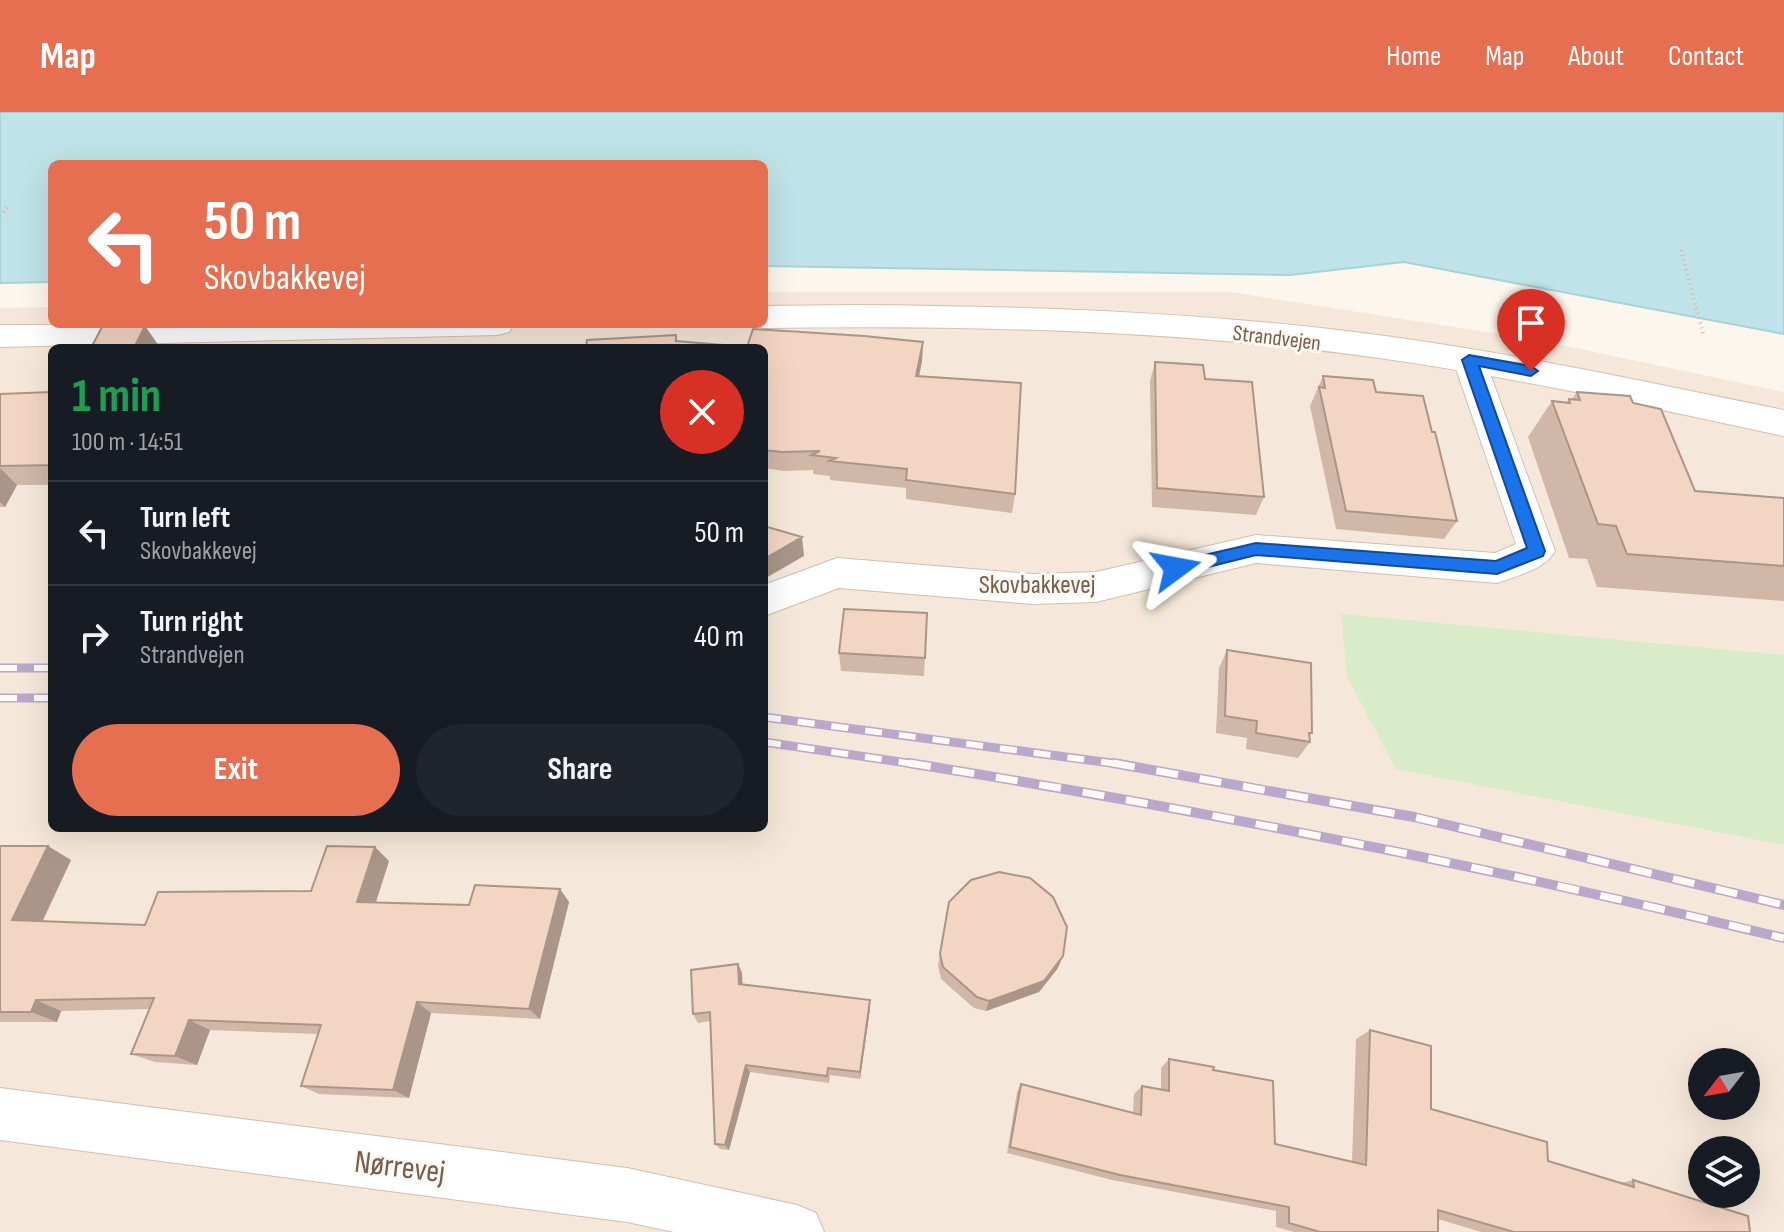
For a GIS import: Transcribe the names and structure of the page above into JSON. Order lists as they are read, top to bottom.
{
  "streets": {
    "main road": ["Strandvejen"],
    "street": ["Skovbakkevej", "Nørrevej"]
  },
  "crossings": [
    ["Strandvejen", "Skovbakkevej"]
  ],
  "north": "bottom left",
  "page": {
    "header": "Map",
    "nav": [
      "Home",
      "Map",
      "About",
      "Contact"
    ],
    "turn": ["50 m", "Skovbakkevej"],
    "heading": ["1 min", "100 m · 14:51"],
    "list": [
      {
        "name": "Turn left",
        "note": "Skovbakkevej",
        "value": "50 m"
      },
      {
        "name": "Turn right",
        "note": "Strandvejen",
        "value": "40 m"
      }
    ],
    "buttons": ["Exit", "Share"]
  }
}
